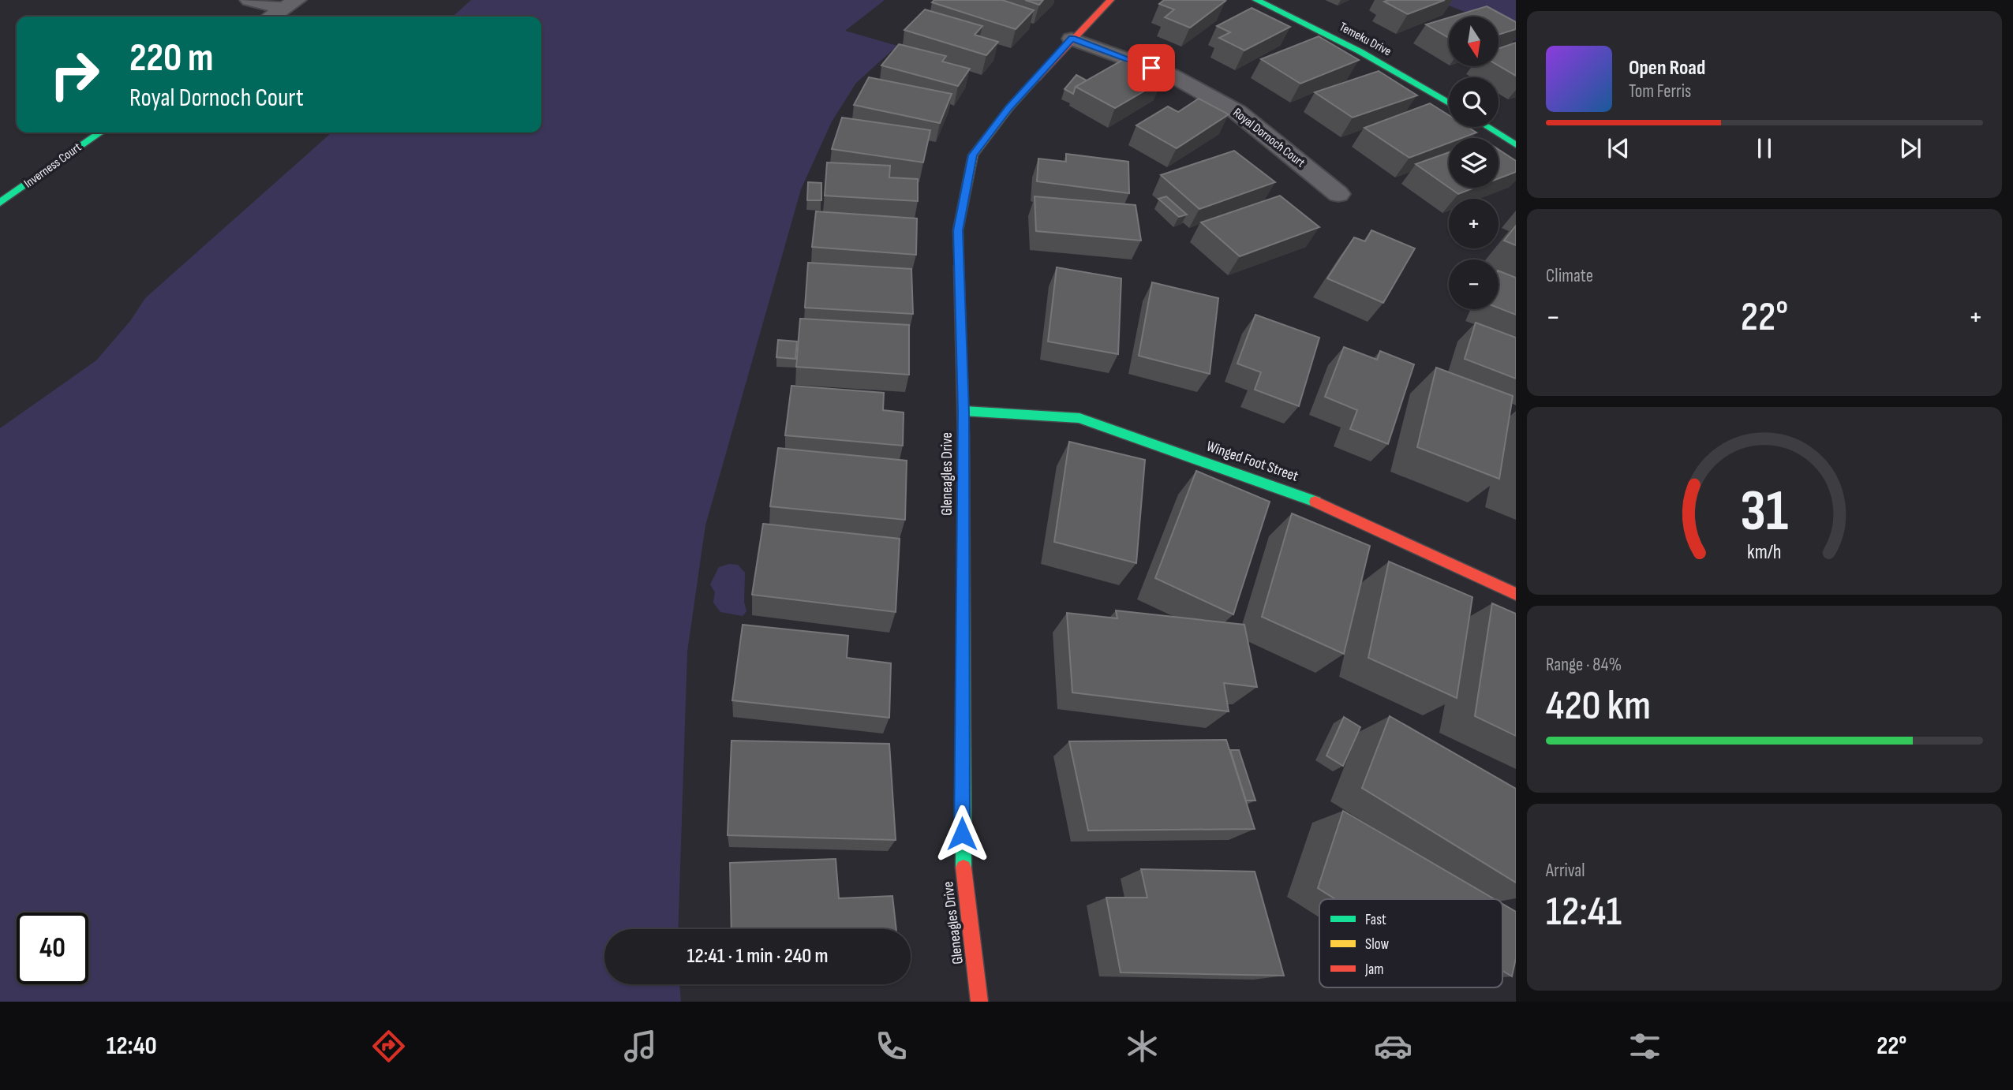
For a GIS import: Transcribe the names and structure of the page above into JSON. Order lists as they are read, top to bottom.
{
  "streets": {
    "street": [
      "Temeku Drive",
      "Royal Dornoch Court",
      "Inverness Court",
      "Winged Foot Street",
      "Gleneagles Drive"
    ]
  },
  "crossings": [
    ["Royal Dornoch Court", "Gleneagles Drive"],
    ["Winged Foot Street", "Gleneagles Drive"]
  ],
  "legend": ["Fast", "Slow", "Jam"],
  "north": "bottom",
  "page": {
    "map_buttons": ["+", "−"],
    "turn": ["220 m", "Royal Dornoch Court"],
    "song": ["Open Road", "Tom Ferris"],
    "tile": [
      "Climate",
      ["Range · 84%", "420 km"],
      ["Arrival", "12:41"]
    ],
    "heat": ["−", "22°", "+"],
    "limit": "40",
    "trip": "12:41 · 1 min · 240 m",
    "tabs": ["12:40", "22°"],
    "gauge": ["31", "km/h"]
  }
}
